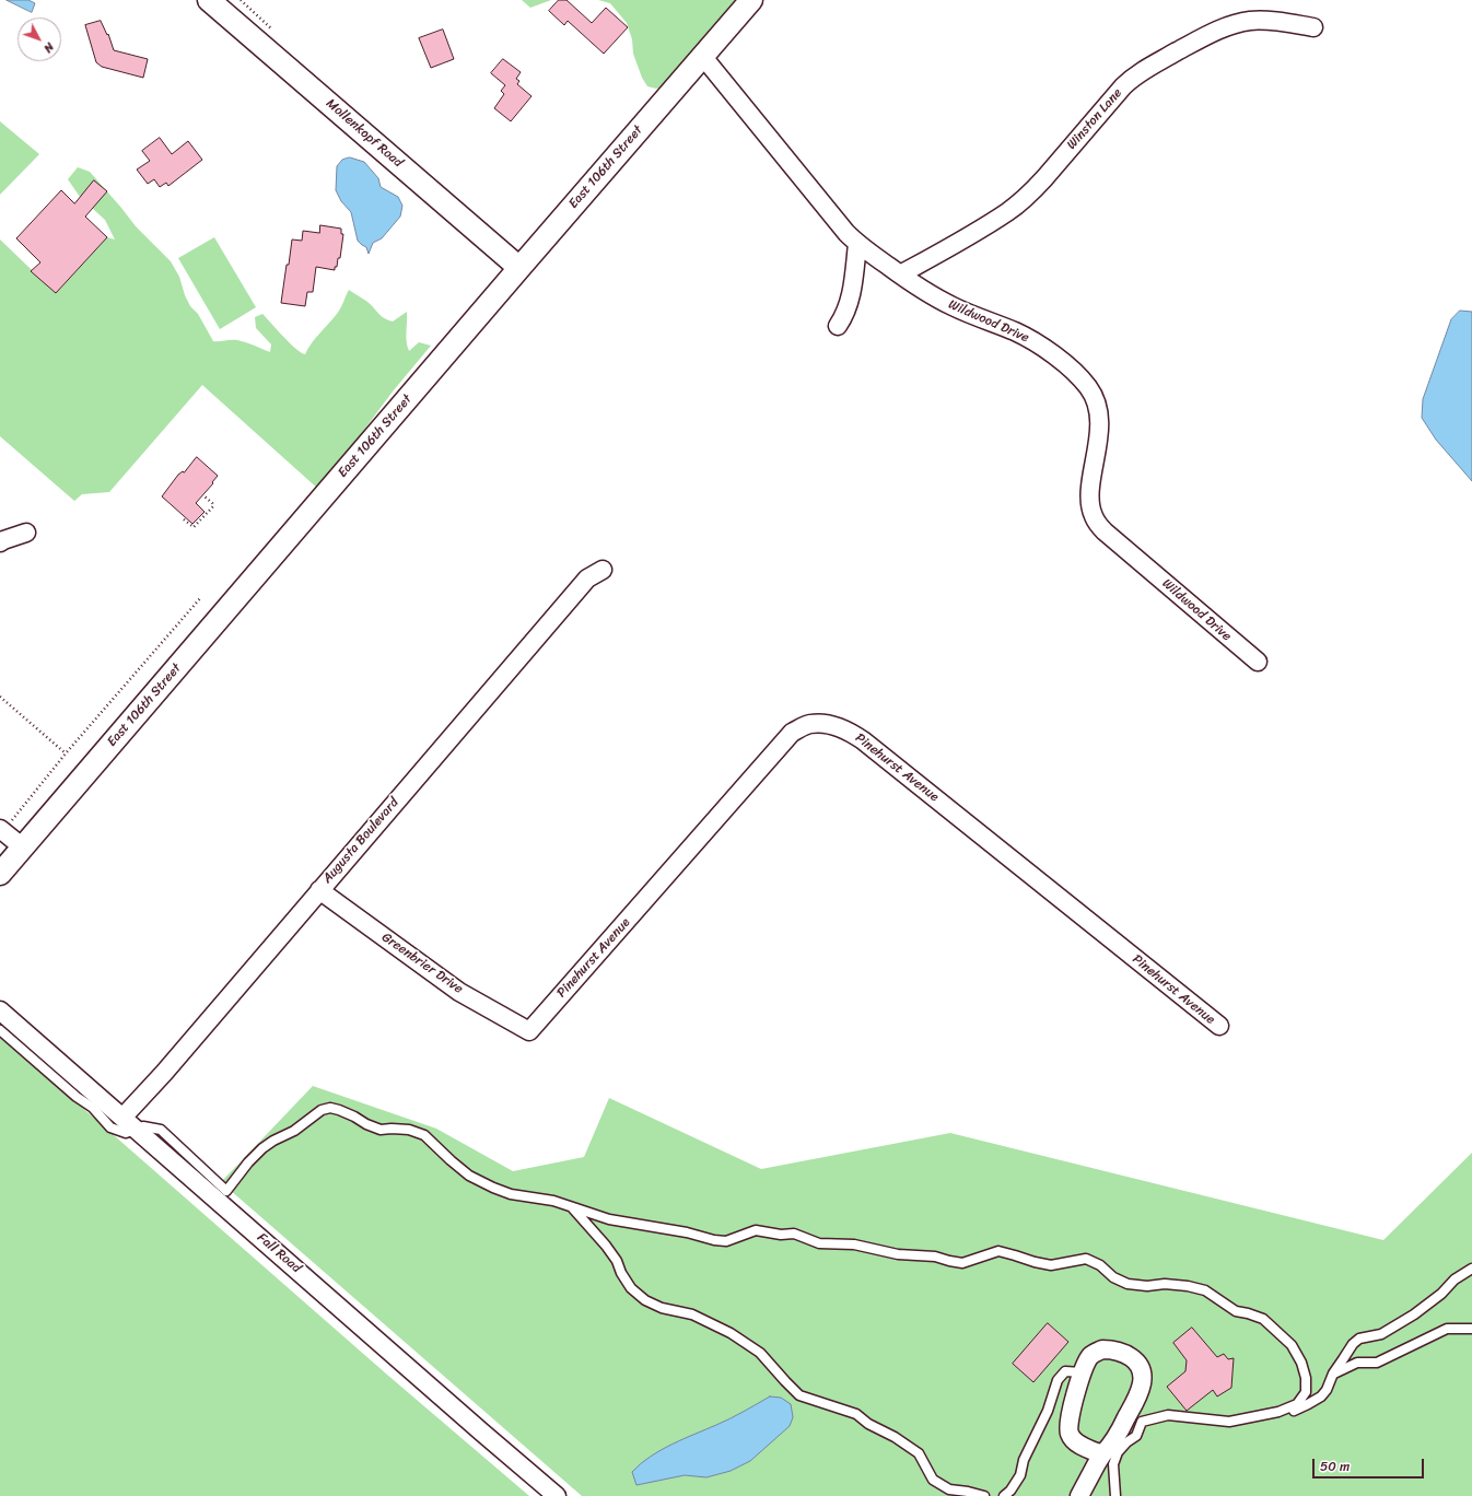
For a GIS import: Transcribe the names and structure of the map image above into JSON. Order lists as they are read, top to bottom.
{
  "streets": {
    "street": [
      "Winston Lane",
      "Mollenkopf Road",
      "East 106th Street",
      "Wildwood Drive",
      "Pinehurst Avenue",
      "Augusta Boulevard",
      "Greenbrier Drive",
      "Fall Road"
    ]
  },
  "crossings": [
    ["Winston Lane", "Wildwood Drive"],
    ["Mollenkopf Road", "East 106th Street"],
    ["East 106th Street", "Wildwood Drive"],
    ["Pinehurst Avenue", "Greenbrier Drive"],
    ["Augusta Boulevard", "Greenbrier Drive"],
    ["Augusta Boulevard", "Fall Road"]
  ],
  "scale_bar": "50 m",
  "north": "bottom right"
}
